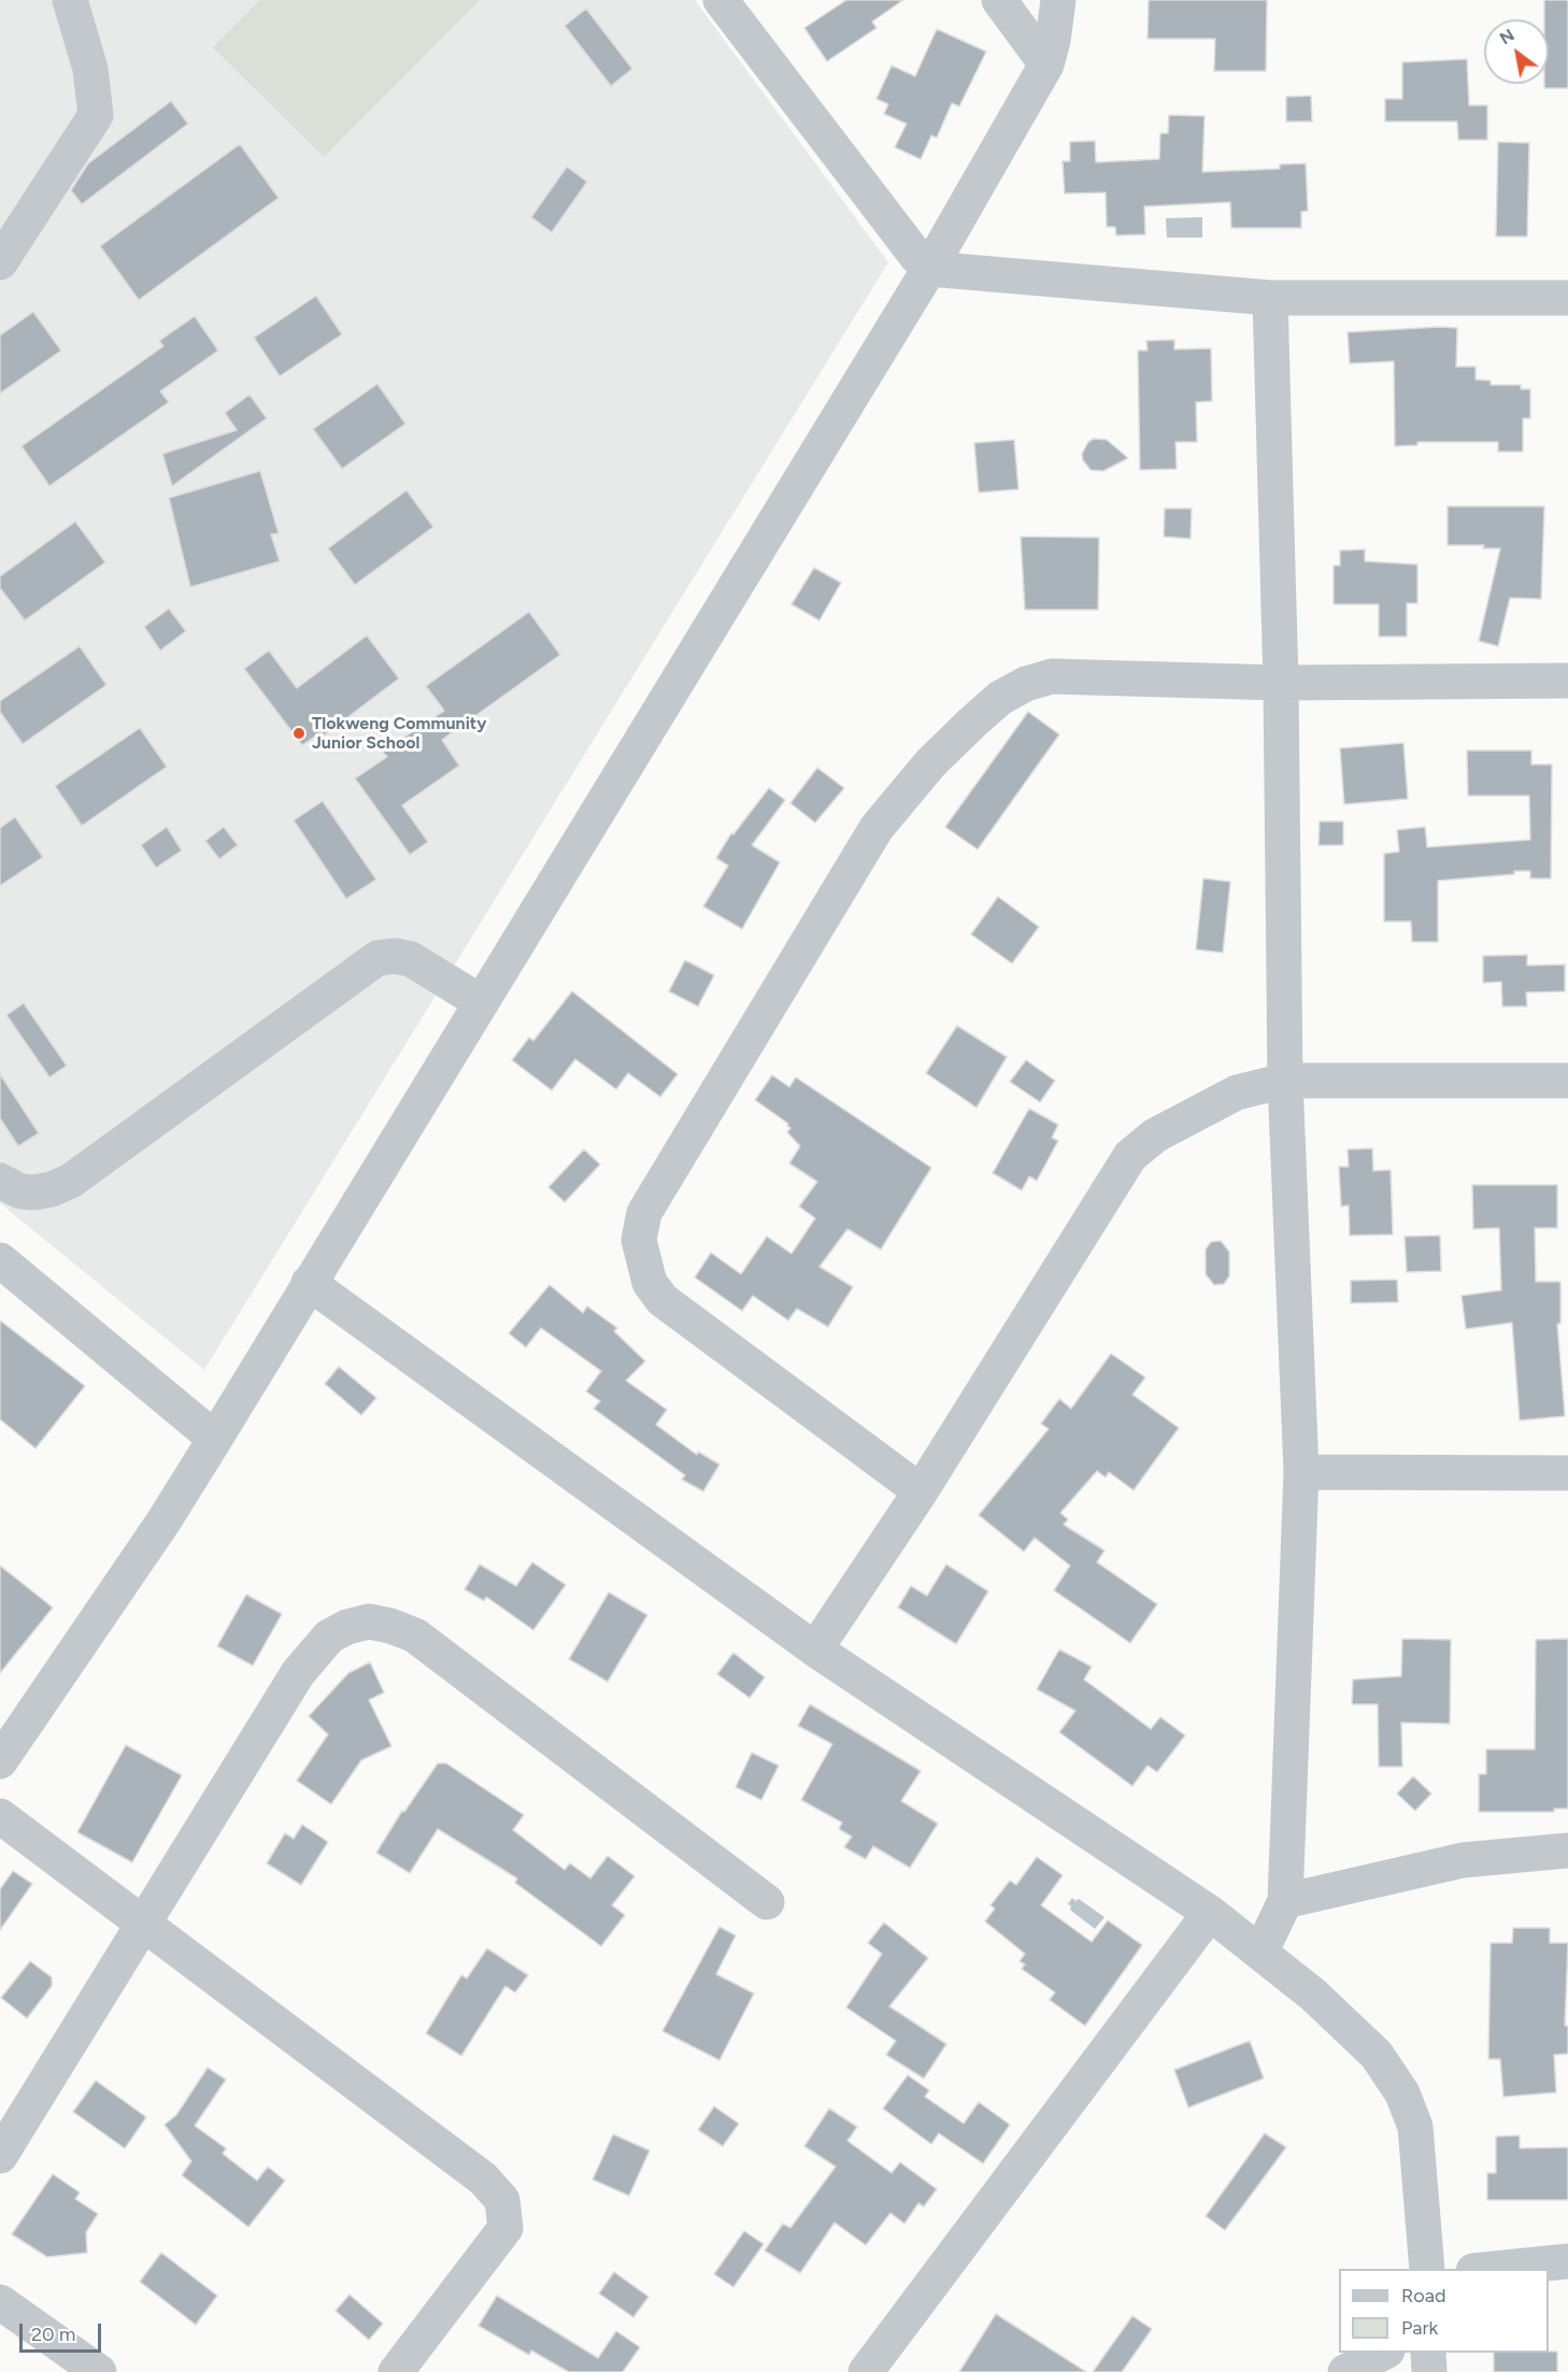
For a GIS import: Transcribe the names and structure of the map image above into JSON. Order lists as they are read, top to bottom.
{
  "places": ["Tlokweng Community Junior School"],
  "legend": ["Road", "Park"],
  "scale_bar": "20 m",
  "north": "top left"
}
